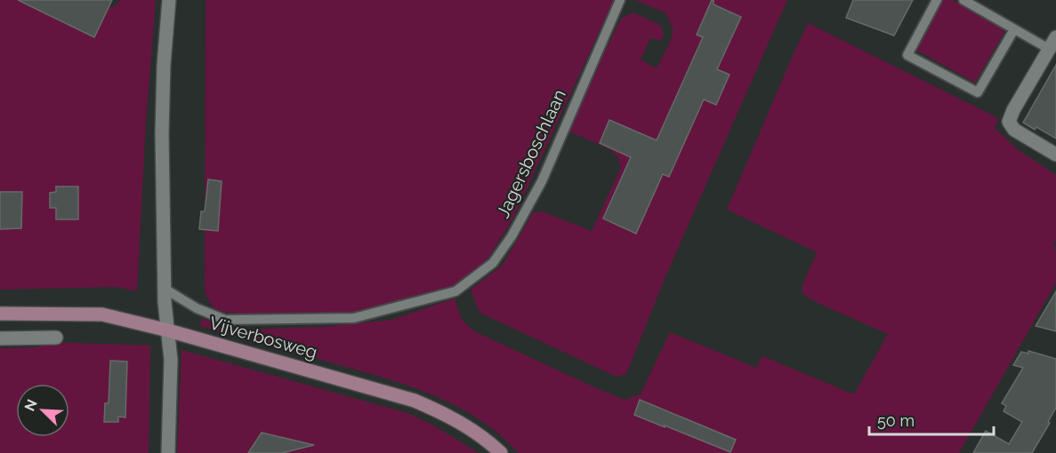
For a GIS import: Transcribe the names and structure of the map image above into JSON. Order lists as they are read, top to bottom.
{
  "streets": {
    "main road": ["Vijverbosweg"],
    "lane": ["Jagersboschlaan"]
  },
  "scale_bar": "50 m",
  "north": "top left"
}
